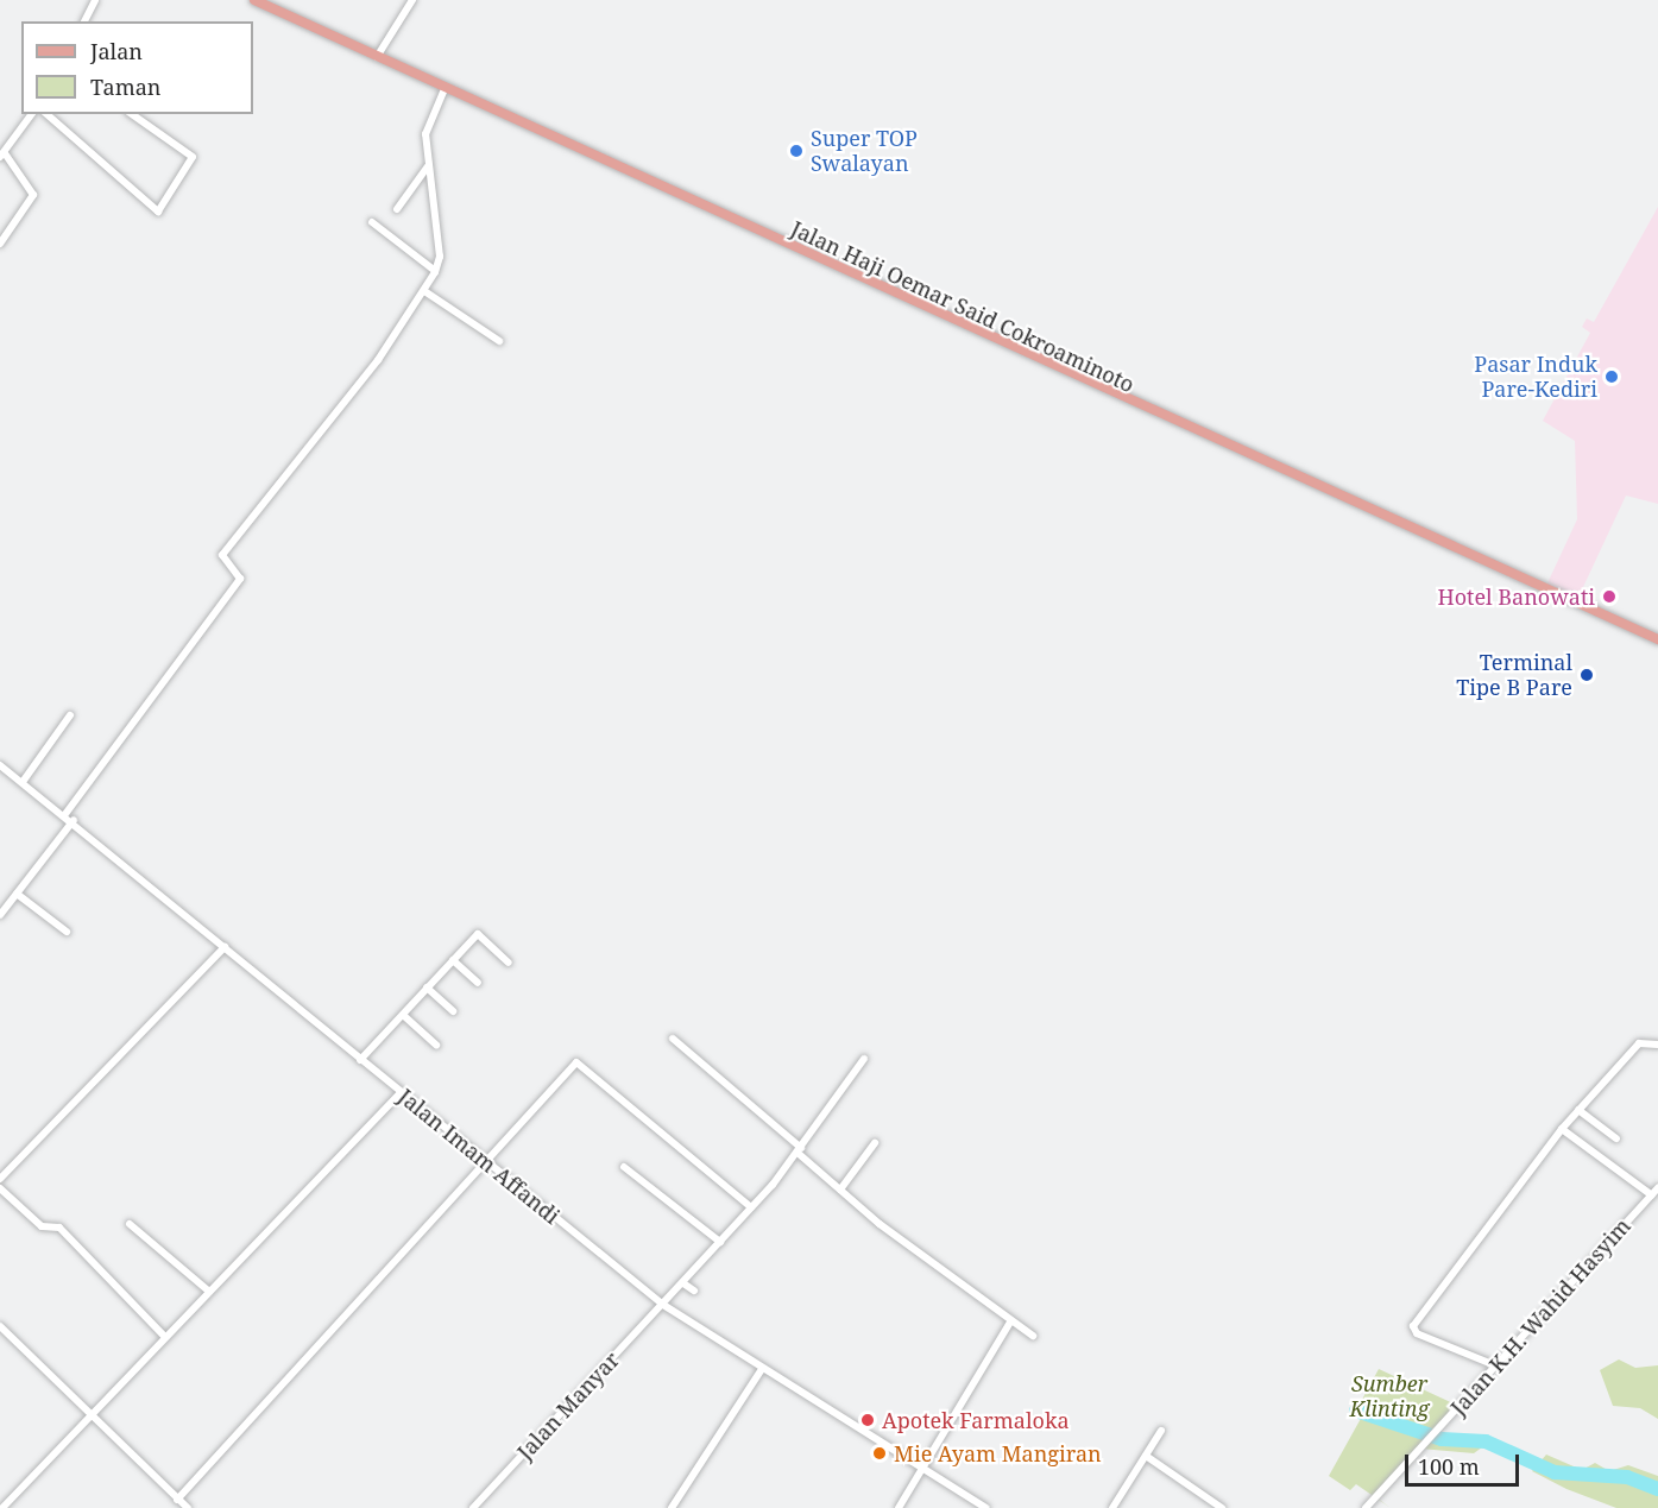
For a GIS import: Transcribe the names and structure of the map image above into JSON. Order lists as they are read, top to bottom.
{
  "streets": {
    "main road": ["Jalan Haji Oemar Said Cokroaminoto"],
    "street": ["Jalan Imam Affandi", "Jalan K.H. Wahid Hasyim", "Jalan Manyar"]
  },
  "crossings": [
    ["Jalan Imam Affandi", "Jalan Manyar"]
  ],
  "parks": ["Sumber Klinting"],
  "places": [
    "Super TOP Swalayan",
    "Pasar Induk Pare-Kediri",
    "Hotel Banowati",
    "Terminal Tipe B Pare",
    "Apotek Farmaloka",
    "Mie Ayam Mangiran"
  ],
  "legend": ["Jalan", "Taman"],
  "scale_bar": "100 m"
}
